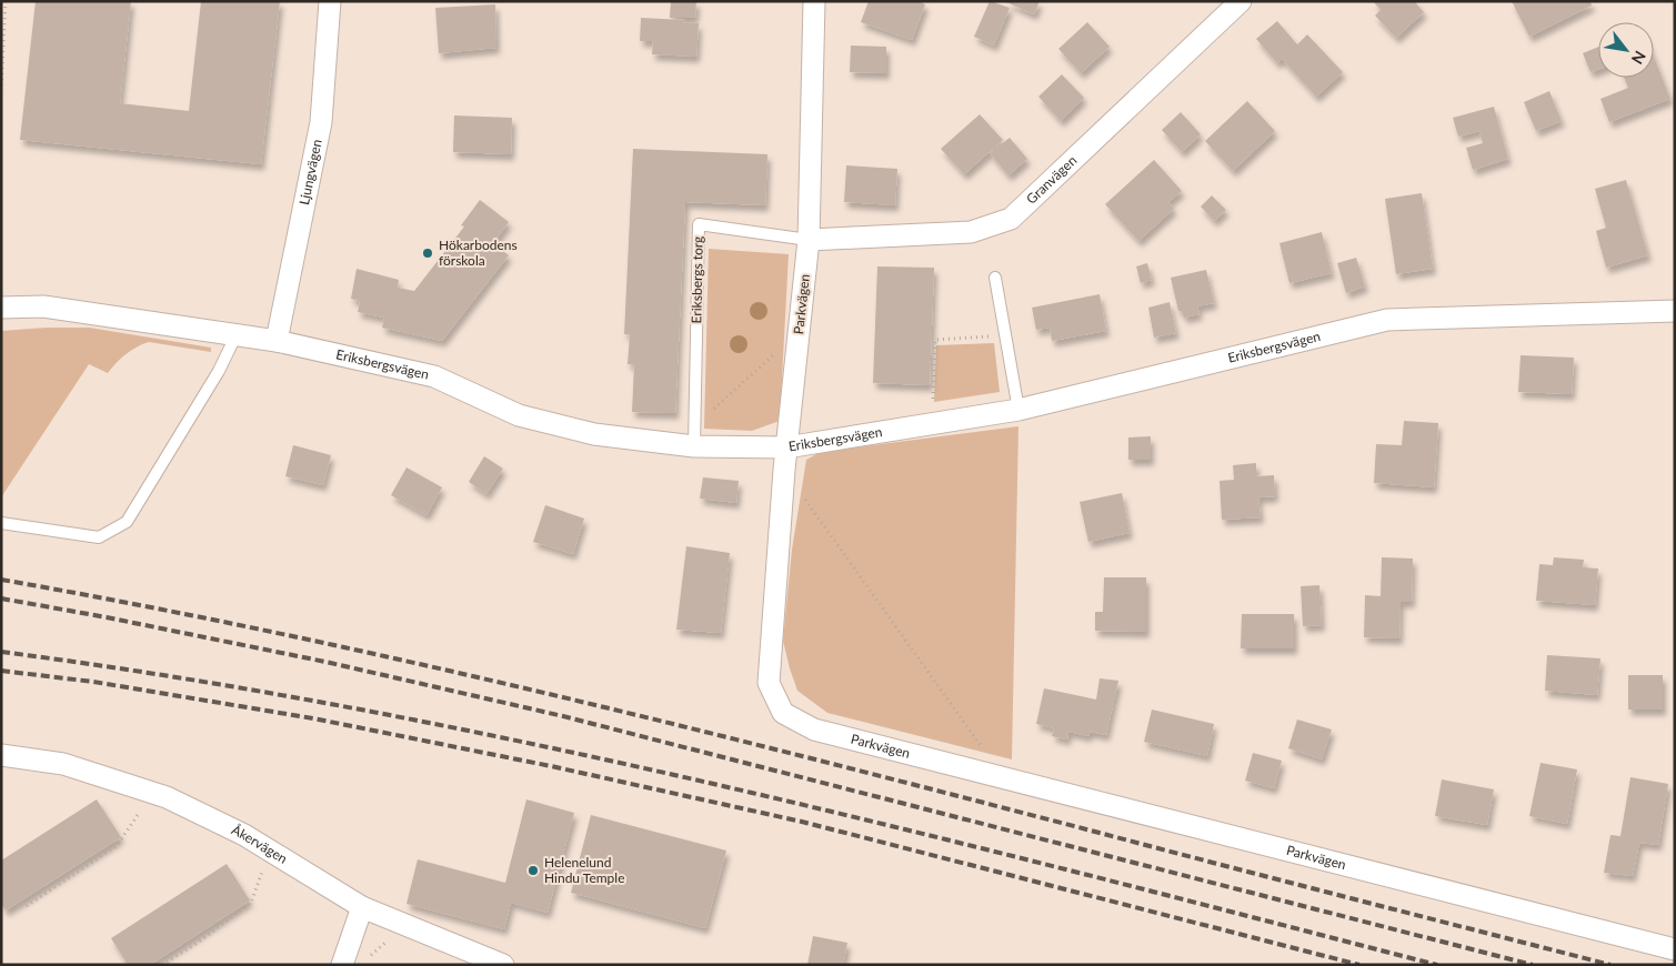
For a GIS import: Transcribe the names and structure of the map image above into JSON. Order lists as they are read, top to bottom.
{
  "streets": {
    "street": [
      "Ljungvägen",
      "Granvägen",
      "Parkvägen",
      "Eriksbergsvägen",
      "Åkervägen"
    ],
    "lane": ["Eriksbergs torg"]
  },
  "crossings": [
    ["Ljungvägen", "Eriksbergsvägen"],
    ["Granvägen", "Eriksbergs torg"],
    ["Granvägen", "Parkvägen"],
    ["Eriksbergs torg", "Parkvägen"],
    ["Eriksbergs torg", "Eriksbergsvägen"],
    ["Parkvägen", "Eriksbergsvägen"]
  ],
  "places": ["Hökarbodens förskola", "Helenelund Hindu Temple"],
  "north": "bottom right"
}
